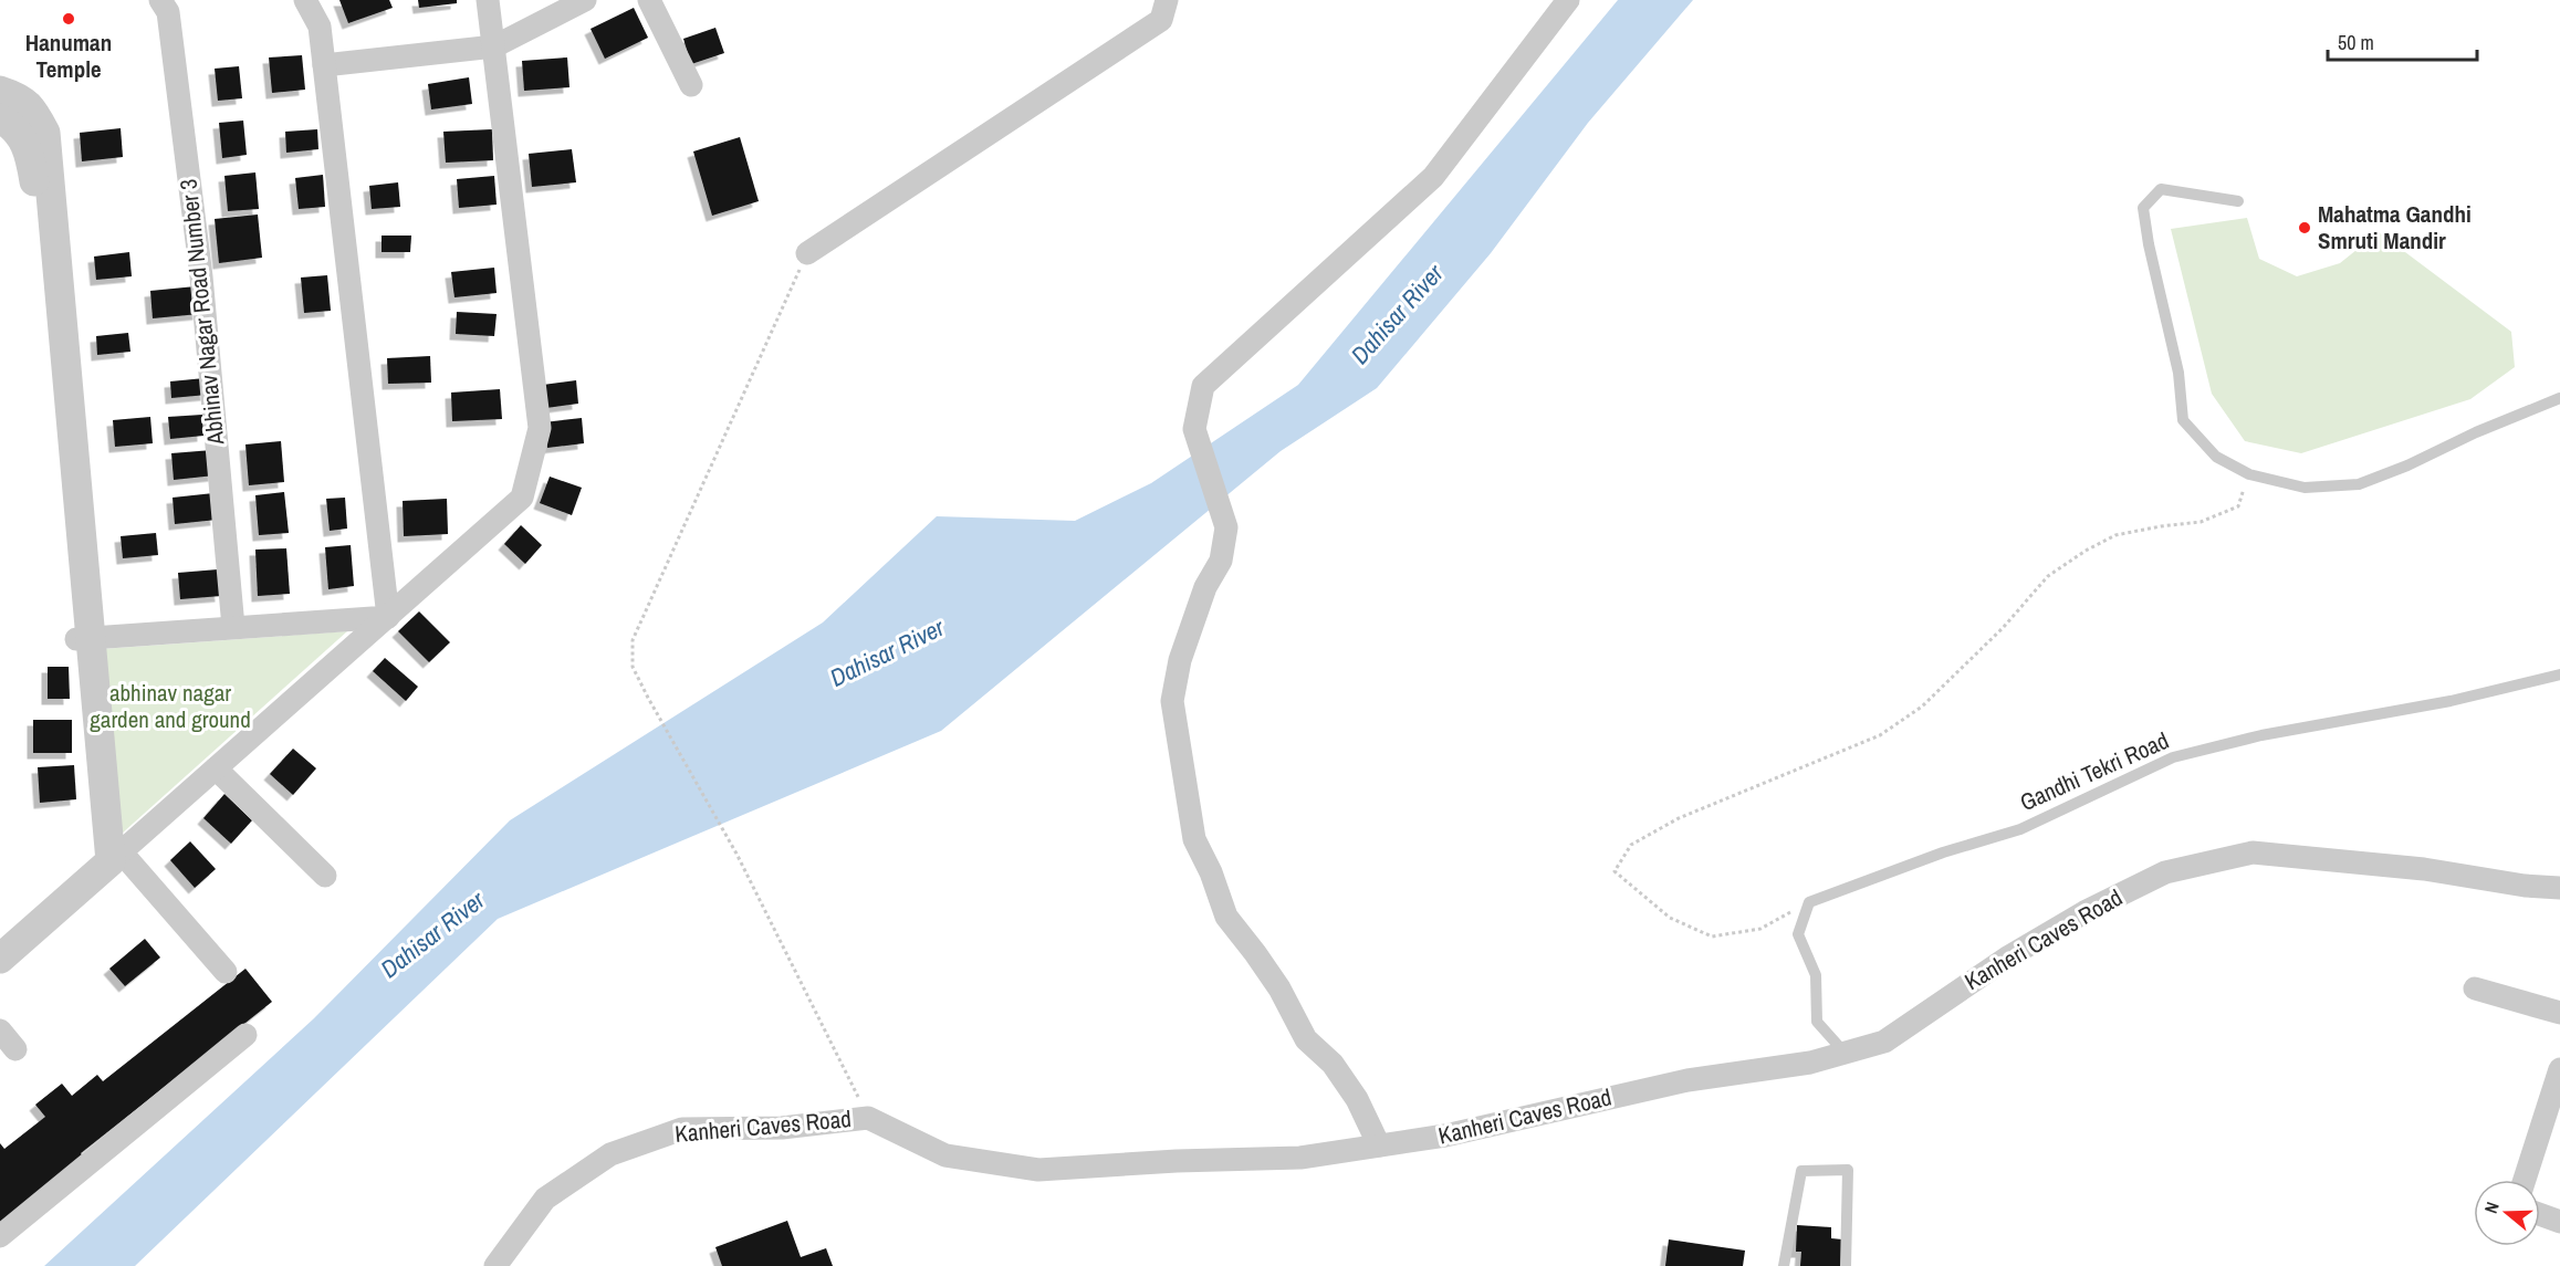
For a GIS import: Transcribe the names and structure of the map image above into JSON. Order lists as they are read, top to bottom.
{
  "streets": {
    "street": ["Abhinav Nagar Road Number 3", "Kanheri Caves Road"],
    "lane": ["Gandhi Tekri Road"]
  },
  "water": ["Dahisar River"],
  "parks": ["abhinav nagar garden and ground"],
  "places": ["Hanuman Temple", "Mahatma Gandhi Smruti Mandir"],
  "scale_bar": "50 m",
  "north": "left"
}
